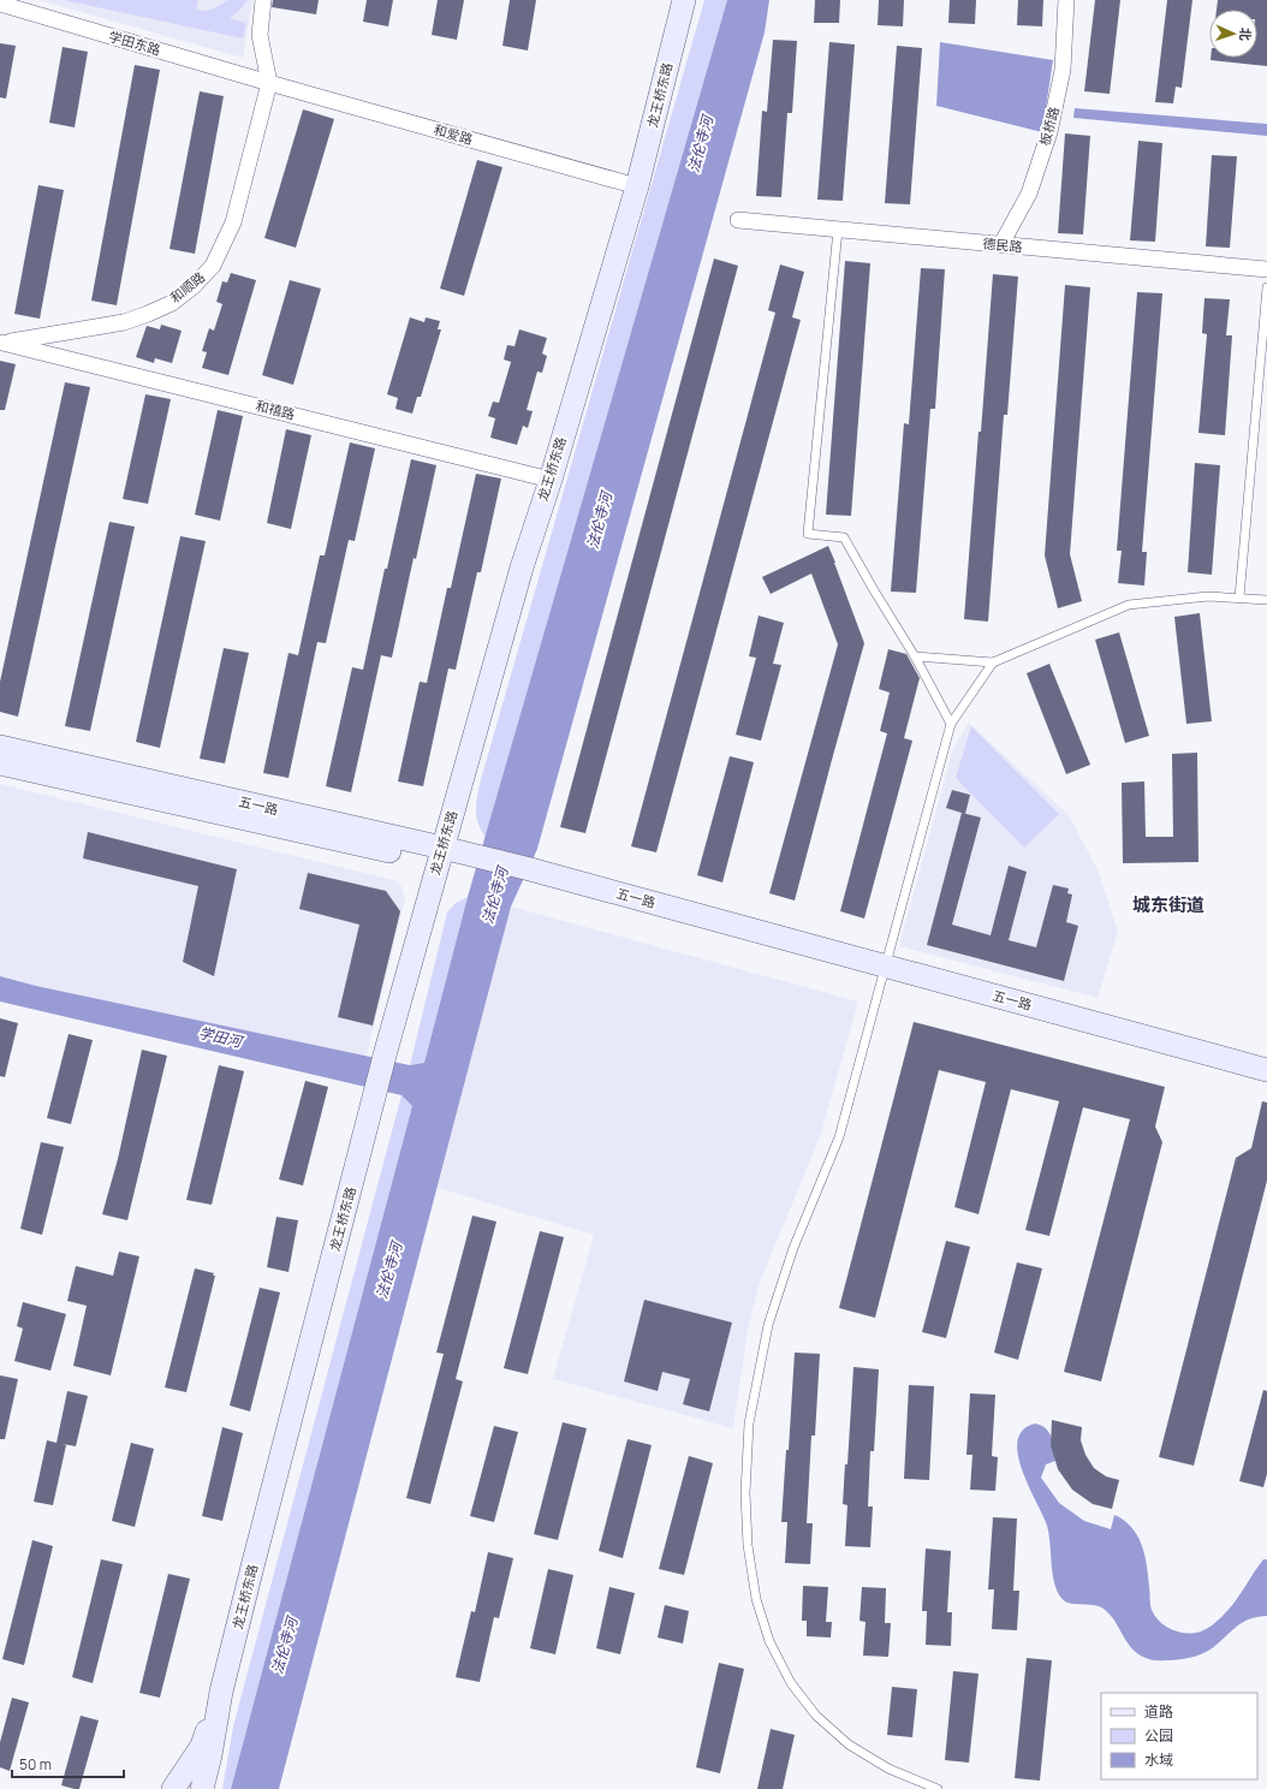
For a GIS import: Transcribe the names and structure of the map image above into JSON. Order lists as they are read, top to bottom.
{
  "streets": {
    "main road": ["龙王桥东路", "五一路"],
    "street": [
      "学田东路",
      "板桥路",
      "和爱路",
      "德民路",
      "和顺路",
      "和禧路"
    ]
  },
  "crossings": [
    ["学田东路", "和爱路"],
    ["学田东路", "和顺路"],
    ["龙王桥东路", "和爱路"],
    ["龙王桥东路", "和禧路"],
    ["龙王桥东路", "五一路"],
    ["板桥路", "德民路"],
    ["和爱路", "和顺路"],
    ["和顺路", "和禧路"]
  ],
  "districts": ["城东街道"],
  "water": ["法伦寺河", "学田河"],
  "legend": ["道路", "公园", "水域"],
  "scale_bar": "50 m",
  "north": "right"
}
